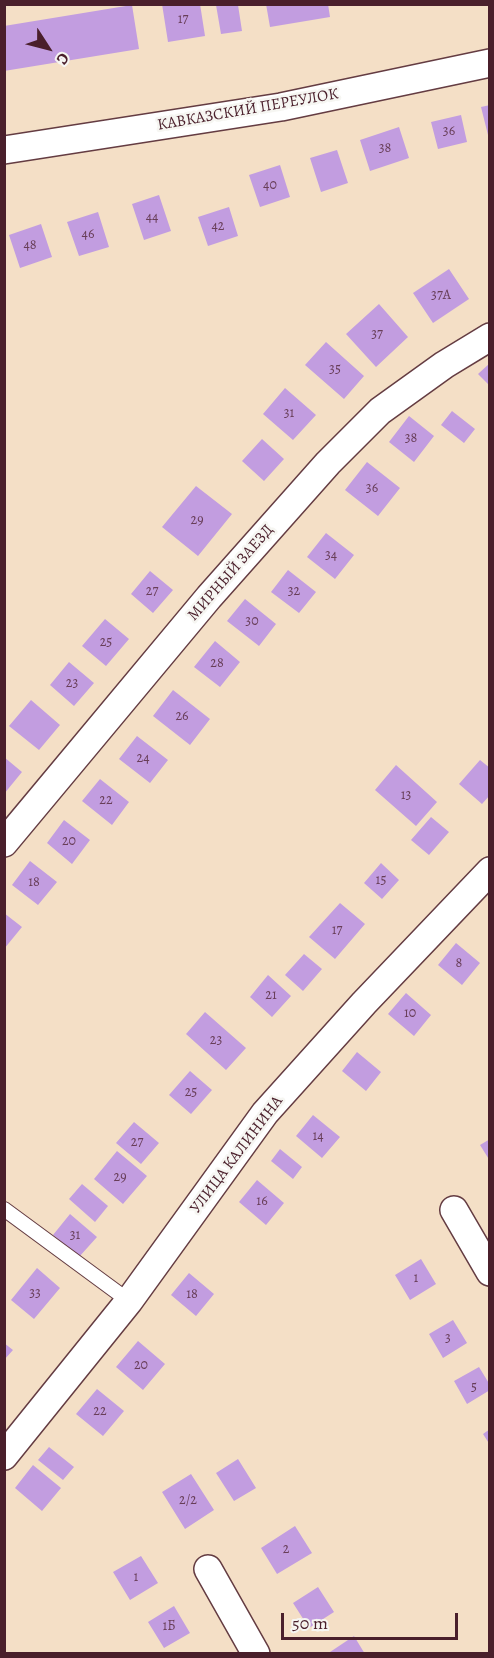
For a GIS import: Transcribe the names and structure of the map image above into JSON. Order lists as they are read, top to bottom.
{
  "streets": {
    "street": ["КАВКАЗСКИЙ ПЕРЕУЛОК", "МИРНЫЙ ЗАЕЗД", "УЛИЦА КАЛИНИНА"]
  },
  "house_numbers": [
    "17",
    "36",
    "38",
    "40",
    "44",
    "42",
    "46",
    "48",
    "37А",
    "37",
    "35",
    "31",
    "38",
    "36",
    "29",
    "34",
    "27",
    "32",
    "30",
    "25",
    "28",
    "23",
    "26",
    "24",
    "13",
    "22",
    "20",
    "15",
    "18",
    "17",
    "8",
    "21",
    "10",
    "23",
    "25",
    "14",
    "27",
    "29",
    "16",
    "31",
    "1",
    "33",
    "18",
    "3",
    "20",
    "5",
    "22",
    "2/2",
    "2",
    "1",
    "1Б"
  ],
  "scale_bar": "50 m",
  "north": "bottom right"
}
